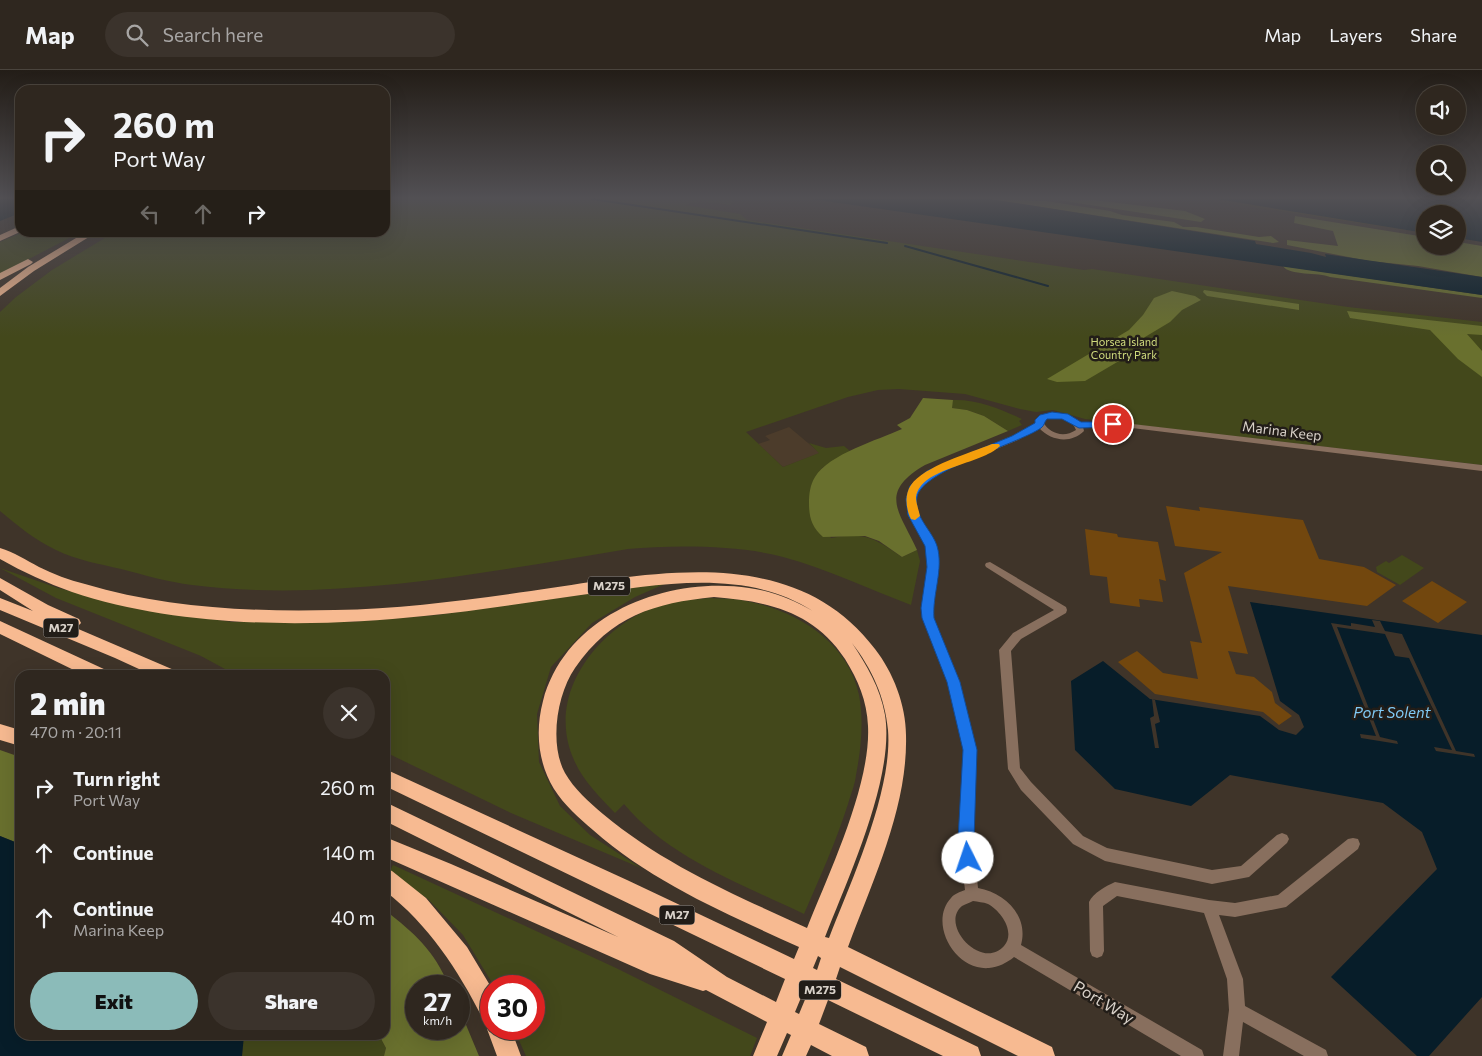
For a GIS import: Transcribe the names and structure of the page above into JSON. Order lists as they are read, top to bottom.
{
  "streets": {
    "highway": ["M275", "M27"],
    "street": ["Marina Keep", "Port Way"]
  },
  "water": ["Port Solent"],
  "parks": ["Horsea Island Country Park"],
  "page": {
    "header": "Map",
    "search": "Search here",
    "nav": ["Map", "Layers", "Share"],
    "turn": ["260 m", "Port Way"],
    "heading": ["2 min", "470 m · 20:11"],
    "list": [
      {
        "name": "Turn right",
        "note": "Port Way",
        "value": "260 m"
      },
      {
        "name": "Continue",
        "value": "140 m"
      },
      {
        "name": "Continue",
        "note": "Marina Keep",
        "value": "40 m"
      }
    ],
    "buttons": ["Exit", "Share"],
    "speed": "27 km/h",
    "limit": "30"
  }
}
